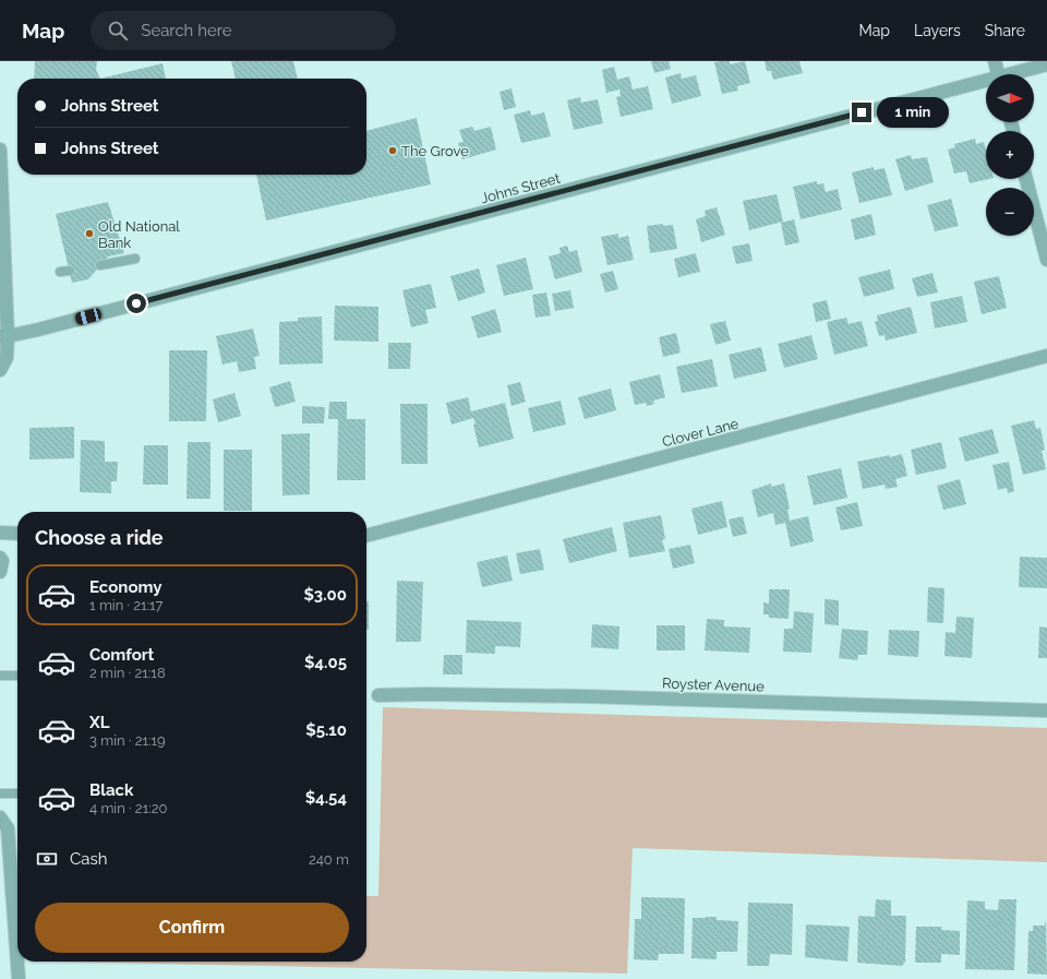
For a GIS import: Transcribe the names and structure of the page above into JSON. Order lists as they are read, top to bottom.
{
  "streets": {
    "street": ["Johns Street", "Clover Lane", "Royster Avenue"]
  },
  "places": ["The Grove", "Old National Bank"],
  "north": "right",
  "page": {
    "header": "Map",
    "search": "Search here",
    "nav": ["Map", "Layers", "Share"],
    "map_buttons": ["+", "−"],
    "banner": ["Johns Street", "Johns Street"],
    "bubble": "1 min",
    "heading": "Choose a ride",
    "list": [
      {
        "name": "Economy",
        "note": "1 min · 21:17",
        "value": "$3.00"
      },
      {
        "name": "Comfort",
        "note": "2 min · 21:18",
        "value": "$4.05"
      },
      {
        "name": "XL",
        "note": "3 min · 21:19",
        "value": "$5.10"
      },
      {
        "name": "Black",
        "note": "4 min · 21:20",
        "value": "$4.54"
      }
    ],
    "pay": ["Cash", "240 m"],
    "buttons": "Confirm"
  }
}
